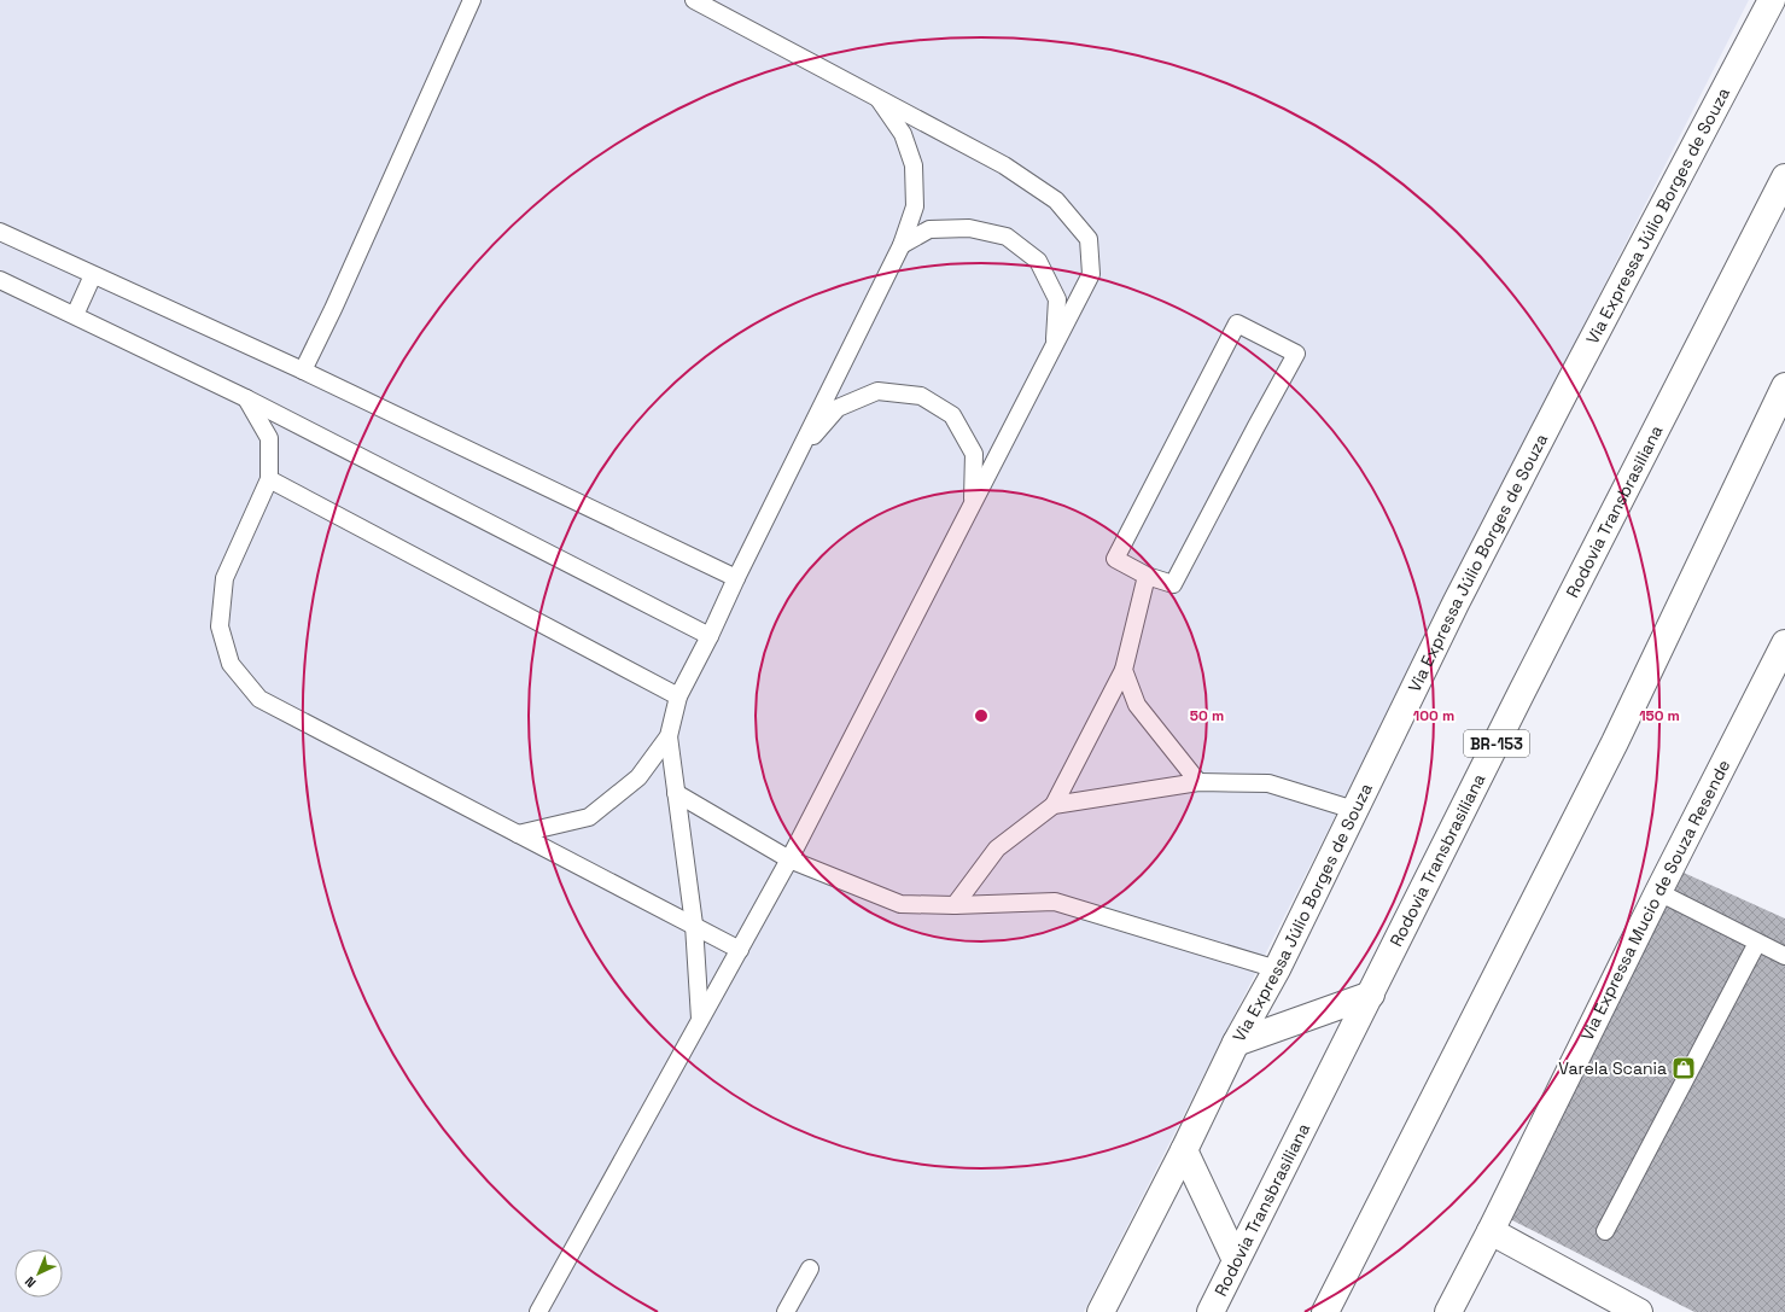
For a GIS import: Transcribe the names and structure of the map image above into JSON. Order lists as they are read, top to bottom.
{
  "streets": {
    "main road": [
      "Via Expressa Júlio Borges de Souza",
      "Rodovia Transbrasiliana",
      "BR-153",
      "Via Expressa Mucio de Souza Resende"
    ]
  },
  "places": {
    "shop": ["Varela Scania"]
  },
  "north": "bottom left",
  "rings": ["50 m", "100 m", "150 m"]
}
